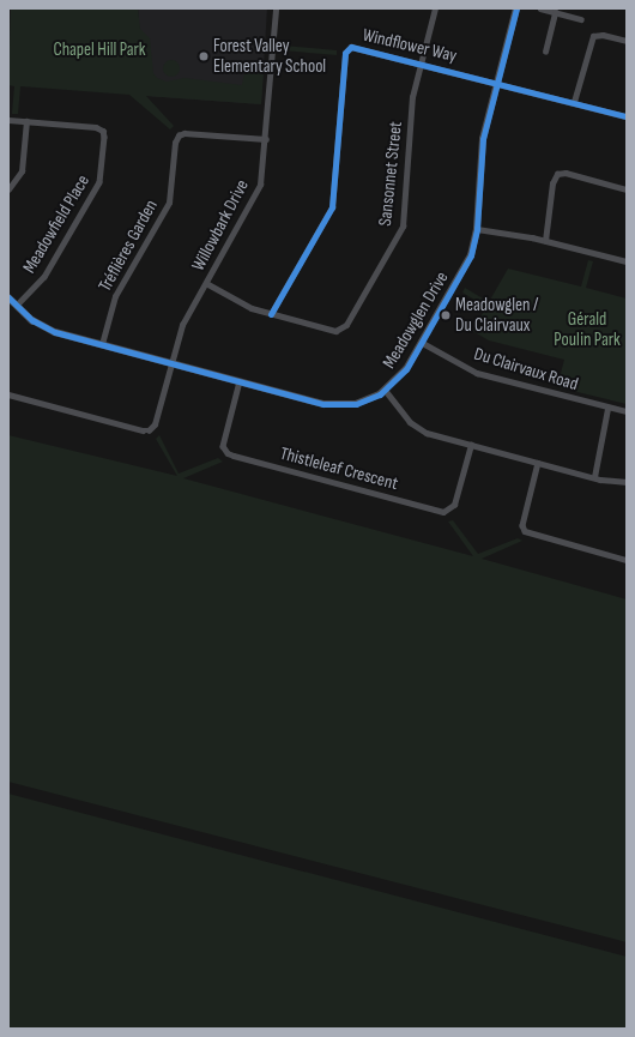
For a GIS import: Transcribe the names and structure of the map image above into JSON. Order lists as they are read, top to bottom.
{
  "streets": {
    "street": [
      "Windflower Way",
      "Sansonnet Street",
      "Meadowfield Place",
      "Willowbark Drive",
      "Tréflières Garden",
      "Meadowglen Drive",
      "Du Clairvaux Road",
      "Thistleleaf Crescent"
    ]
  },
  "crossings": [
    ["Windflower Way", "Sansonnet Street"],
    ["Windflower Way", "Meadowglen Drive"],
    ["Sansonnet Street", "Willowbark Drive"],
    ["Meadowfield Place", "Meadowglen Drive"],
    ["Willowbark Drive", "Tréflières Garden"],
    ["Willowbark Drive", "Meadowglen Drive"],
    ["Tréflières Garden", "Meadowglen Drive"],
    ["Meadowglen Drive", "Du Clairvaux Road"],
    ["Meadowglen Drive", "Thistleleaf Crescent"]
  ],
  "parks": ["Chapel Hill Park", "Gérald Poulin Park"],
  "places": ["Forest Valley Elementary School", "Meadowglen / Du Clairvaux"]
}
